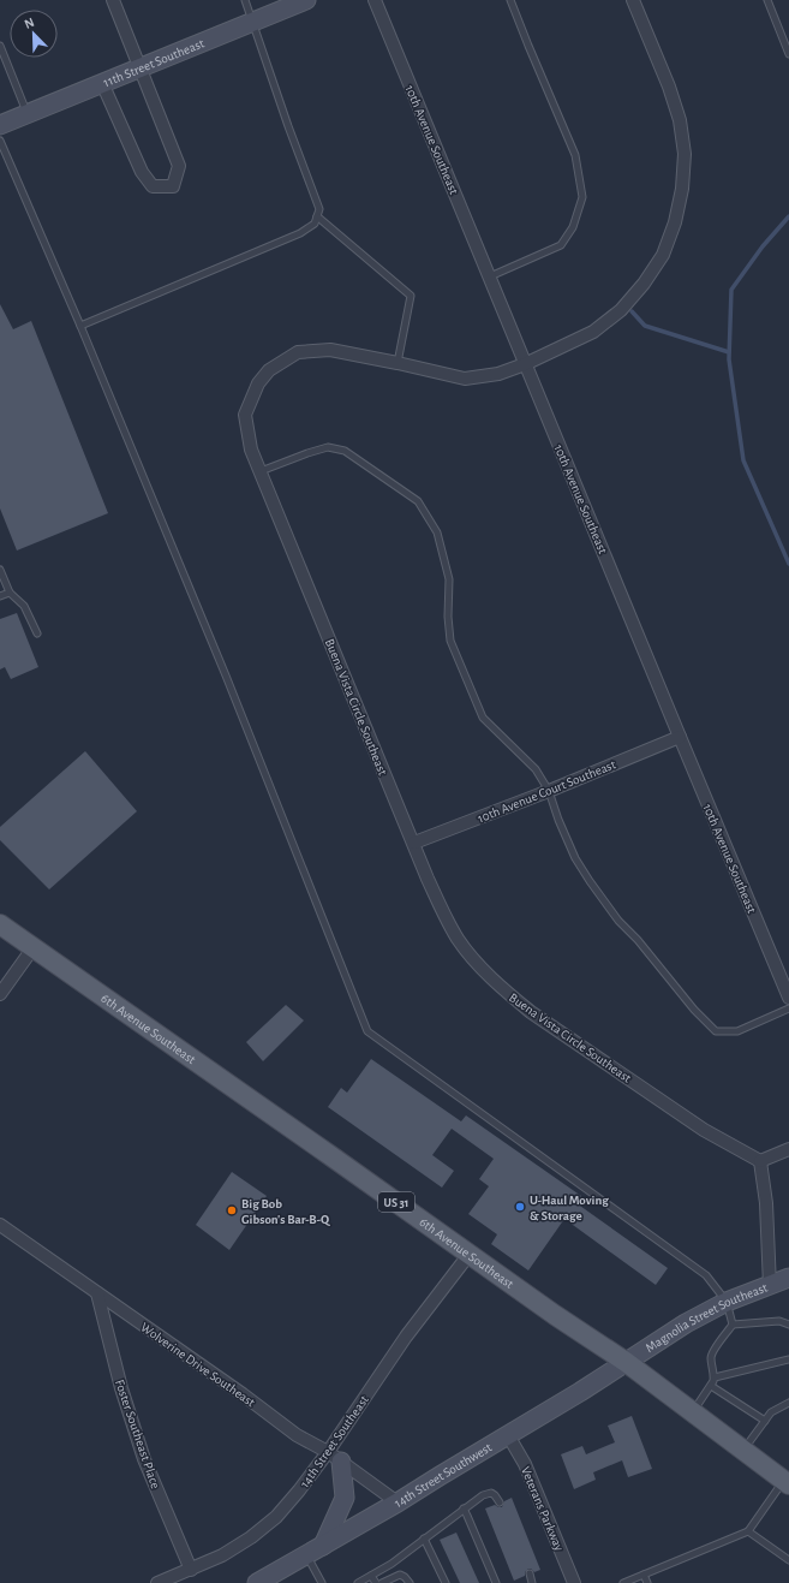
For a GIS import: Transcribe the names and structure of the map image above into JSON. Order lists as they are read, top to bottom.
{
  "streets": {
    "main road": ["6th Avenue Southeast", "US 31"],
    "street": [
      "11th Street Southeast",
      "10th Avenue Southeast",
      "Buena Vista Circle Southeast",
      "10th Avenue Court Southeast",
      "Magnolia Street Southeast",
      "Wolverine Drive Southeast",
      "Foster Southeast Place",
      "14th Street Southeast",
      "14th Street Southwest",
      "Veterans Parkway"
    ]
  },
  "crossings": [
    ["10th Avenue Southeast", "Buena Vista Circle Southeast"],
    ["10th Avenue Southeast", "10th Avenue Court Southeast"],
    ["Buena Vista Circle Southeast", "10th Avenue Court Southeast"],
    ["6th Avenue Southeast", "Magnolia Street Southeast"],
    ["6th Avenue Southeast", "14th Street Southeast"],
    ["6th Avenue Southeast", "14th Street Southwest"],
    ["Magnolia Street Southeast", "14th Street Southwest"],
    ["Wolverine Drive Southeast", "Foster Southeast Place"],
    ["Wolverine Drive Southeast", "14th Street Southeast"],
    ["Wolverine Drive Southeast", "14th Street Southwest"],
    ["Foster Southeast Place", "14th Street Southeast"],
    ["14th Street Southwest", "Veterans Parkway"]
  ],
  "places": ["U-Haul Moving & Storage", "Big Bob Gibson's Bar-B-Q"],
  "north": "top left"
}
